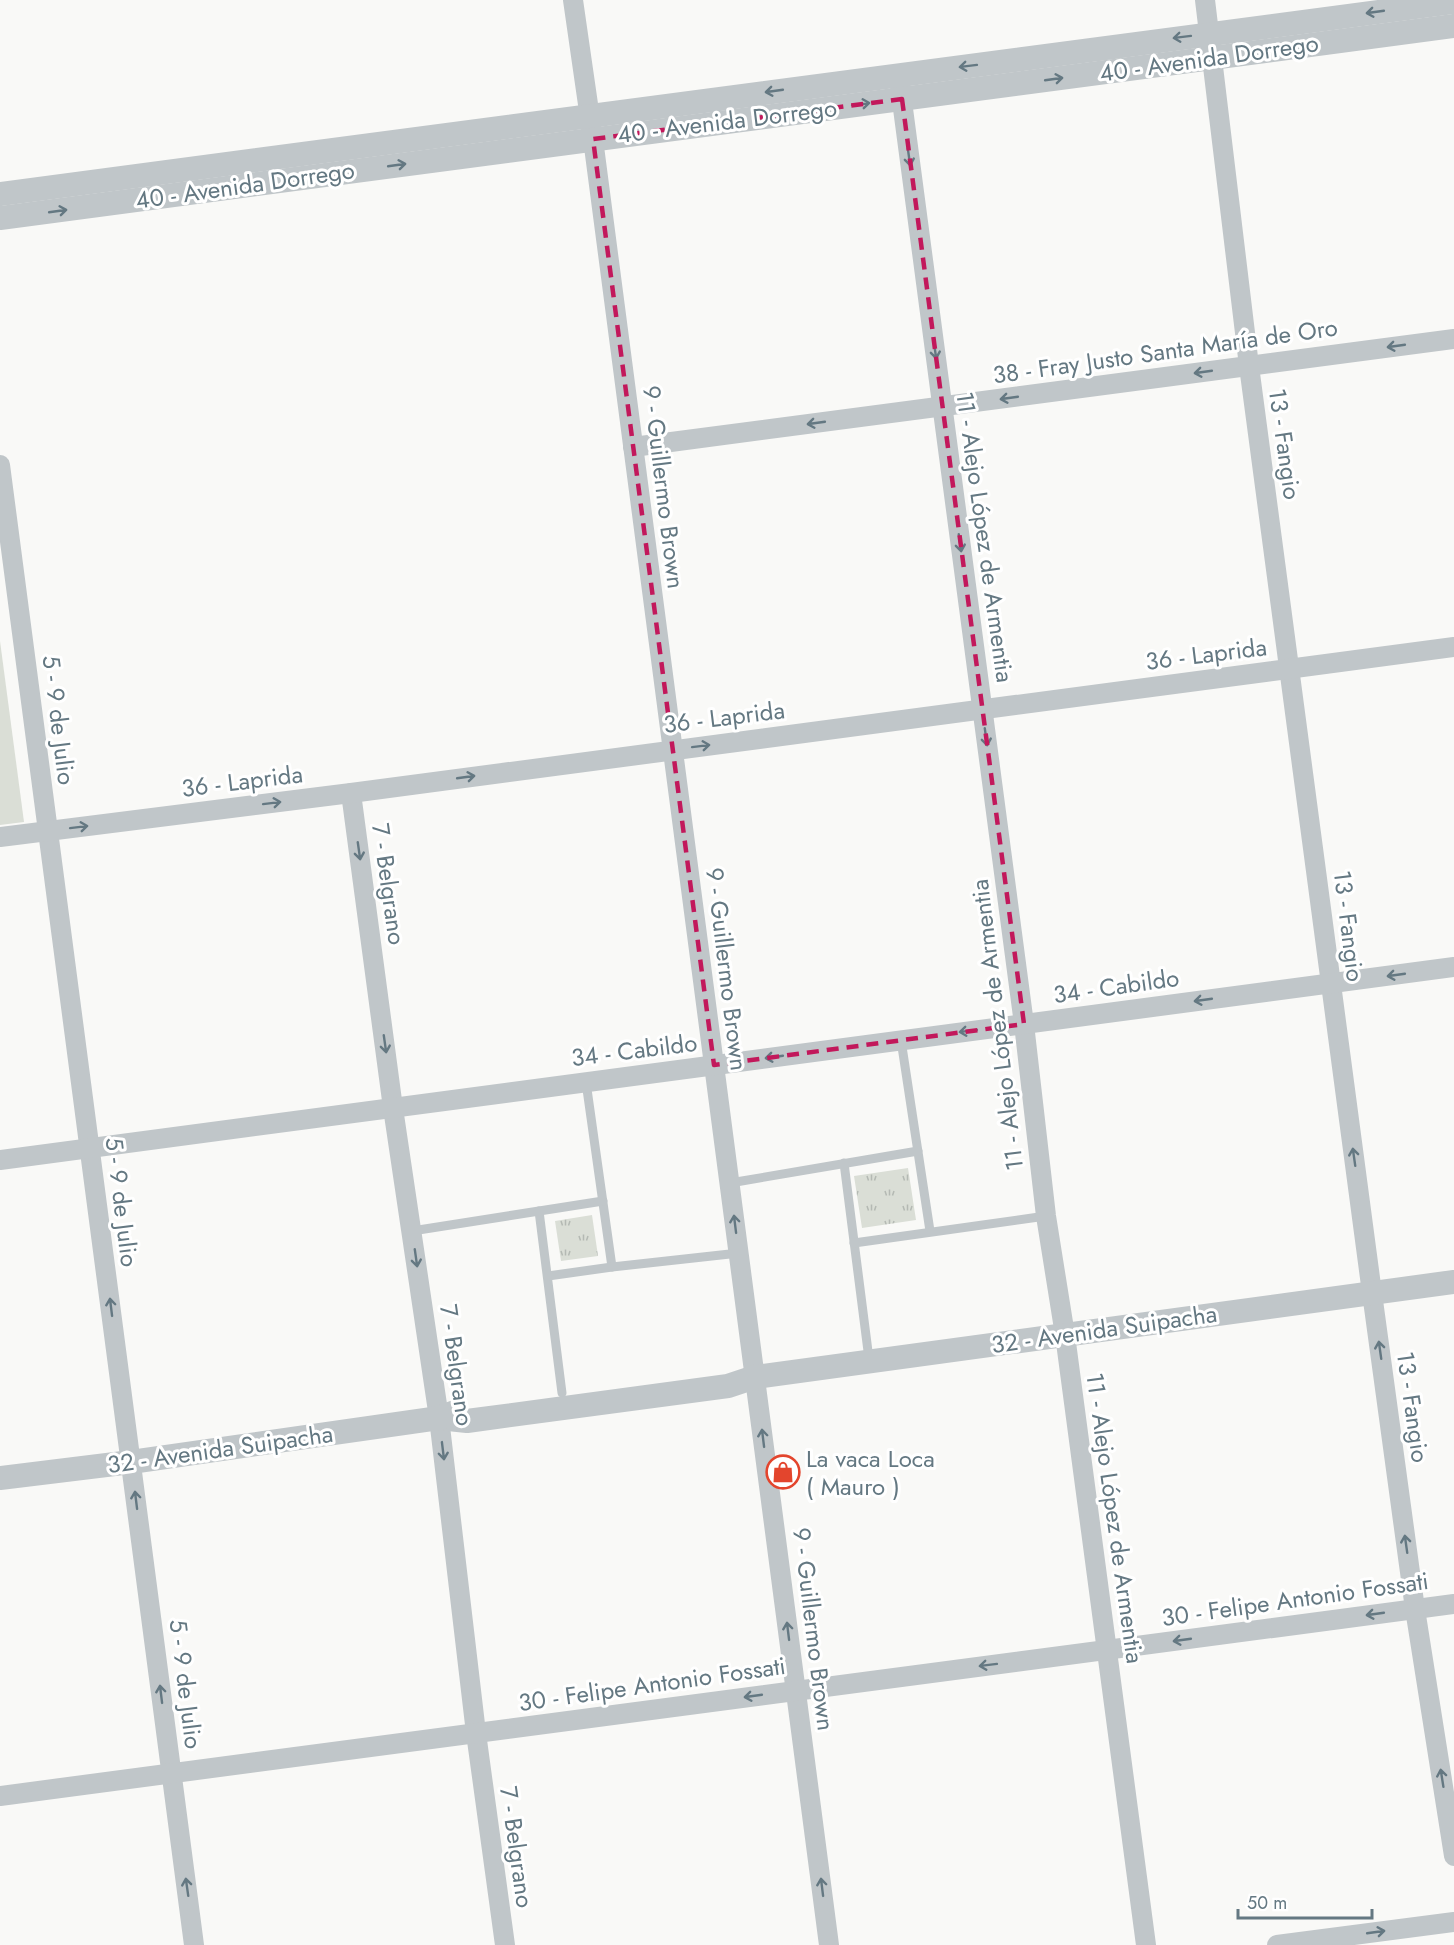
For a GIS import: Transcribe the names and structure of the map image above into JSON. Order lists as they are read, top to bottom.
{
  "streets": {
    "street": [
      "40 - Avenida Dorrego",
      "38 - Fray Justo Santa María de Oro",
      "13 - Fangio",
      "9 - Guillermo Brown",
      "11 - Alejo López de Armentia",
      "36 - Laprida",
      "5 - 9 de Julio",
      "7 - Belgrano",
      "34 - Cabildo",
      "32 - Avenida Suipacha",
      "30 - Felipe Antonio Fossati"
    ]
  },
  "crossings": [
    ["40 - Avenida Dorrego", "13 - Fangio"],
    ["40 - Avenida Dorrego", "9 - Guillermo Brown"],
    ["40 - Avenida Dorrego", "11 - Alejo López de Armentia"],
    ["38 - Fray Justo Santa María de Oro", "13 - Fangio"],
    ["38 - Fray Justo Santa María de Oro", "9 - Guillermo Brown"],
    ["38 - Fray Justo Santa María de Oro", "11 - Alejo López de Armentia"],
    ["13 - Fangio", "36 - Laprida"],
    ["13 - Fangio", "34 - Cabildo"],
    ["13 - Fangio", "32 - Avenida Suipacha"],
    ["13 - Fangio", "30 - Felipe Antonio Fossati"],
    ["9 - Guillermo Brown", "36 - Laprida"],
    ["9 - Guillermo Brown", "34 - Cabildo"],
    ["9 - Guillermo Brown", "32 - Avenida Suipacha"],
    ["9 - Guillermo Brown", "30 - Felipe Antonio Fossati"],
    ["11 - Alejo López de Armentia", "36 - Laprida"],
    ["11 - Alejo López de Armentia", "34 - Cabildo"],
    ["11 - Alejo López de Armentia", "32 - Avenida Suipacha"],
    ["11 - Alejo López de Armentia", "30 - Felipe Antonio Fossati"],
    ["36 - Laprida", "5 - 9 de Julio"],
    ["36 - Laprida", "7 - Belgrano"],
    ["5 - 9 de Julio", "34 - Cabildo"],
    ["5 - 9 de Julio", "32 - Avenida Suipacha"],
    ["5 - 9 de Julio", "30 - Felipe Antonio Fossati"],
    ["7 - Belgrano", "34 - Cabildo"],
    ["7 - Belgrano", "32 - Avenida Suipacha"],
    ["7 - Belgrano", "30 - Felipe Antonio Fossati"]
  ],
  "one_way": [
    "38 - Fray Justo Santa María de Oro",
    "13 - Fangio",
    "11 - Alejo López de Armentia",
    "36 - Laprida",
    "5 - 9 de Julio",
    "7 - Belgrano",
    "34 - Cabildo",
    "30 - Felipe Antonio Fossati"
  ],
  "places": {
    "shop": ["La vaca Loca ( Mauro )"]
  },
  "scale_bar": "50 m"
}
